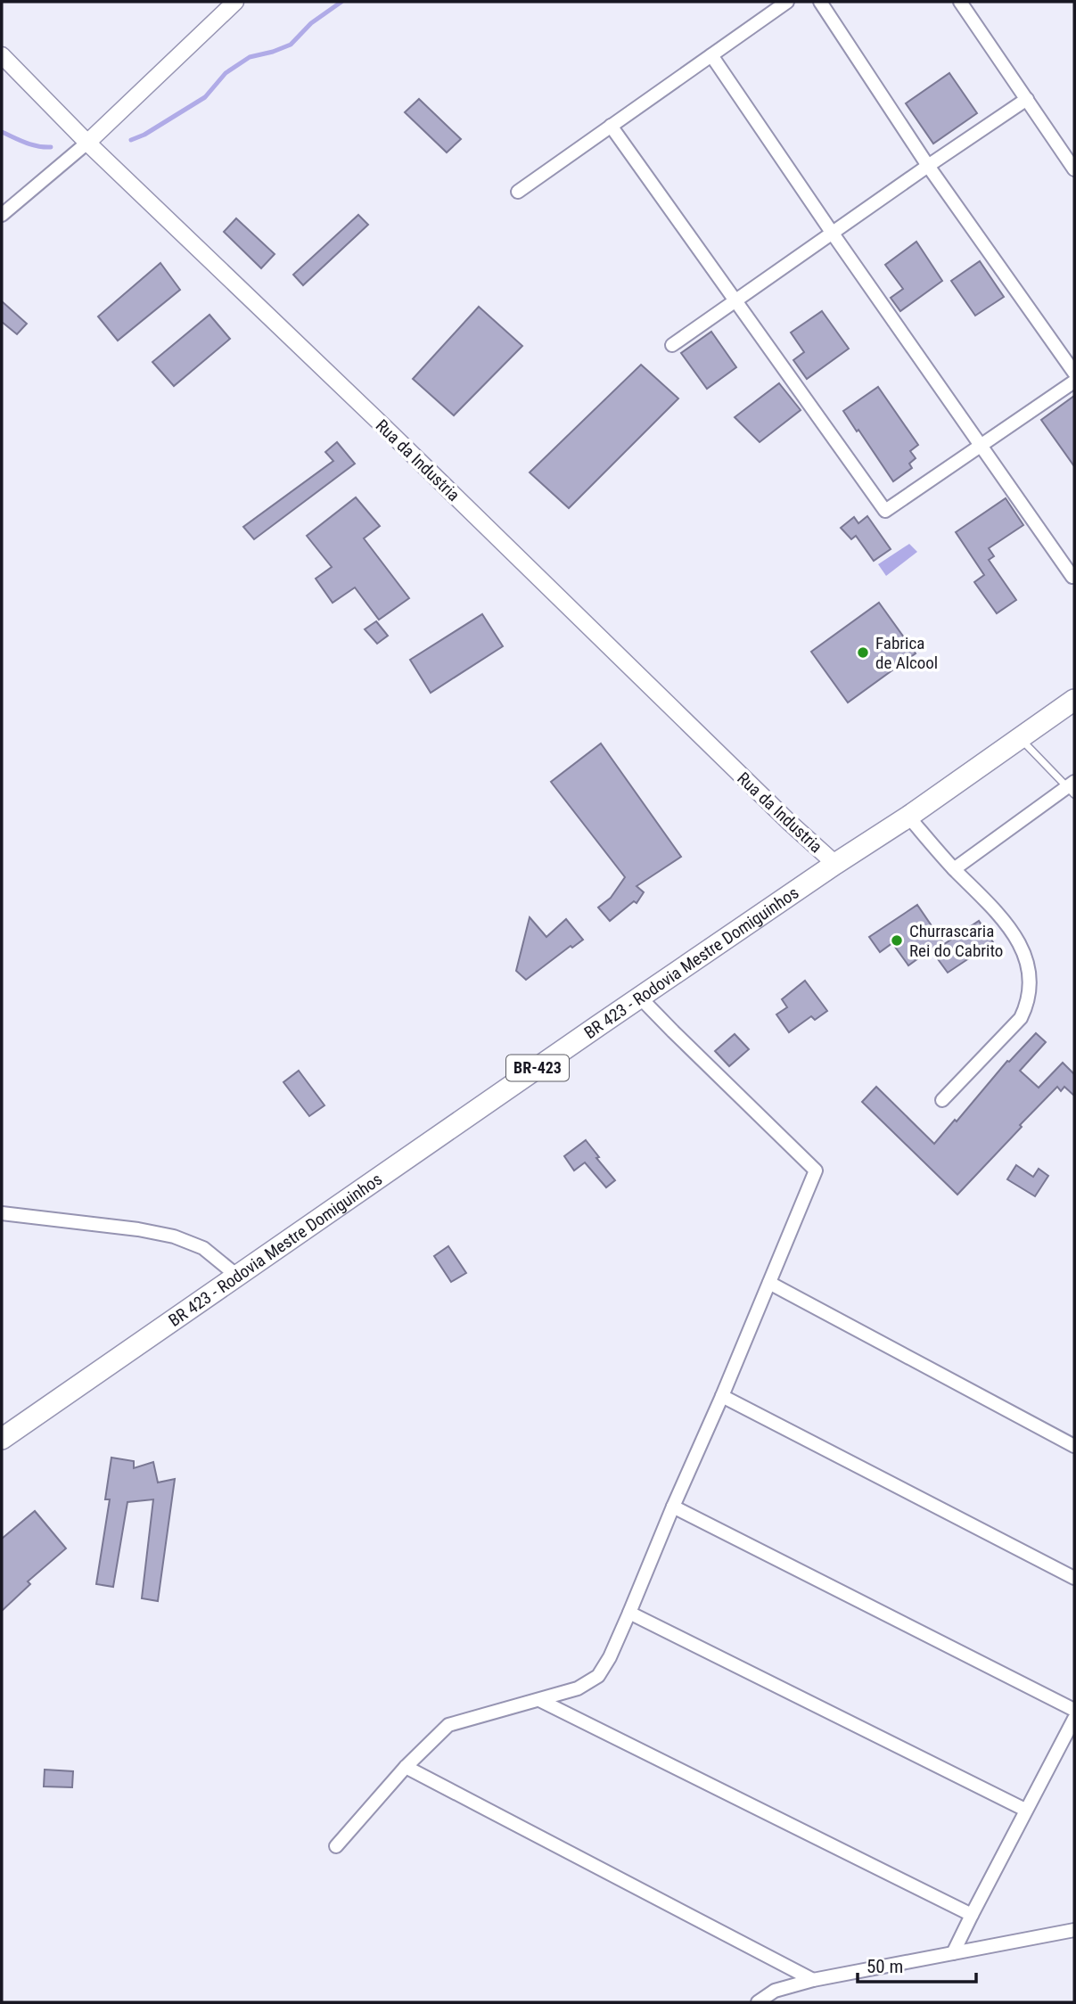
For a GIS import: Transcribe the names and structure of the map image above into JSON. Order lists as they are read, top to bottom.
{
  "streets": {
    "main road": ["BR 423 - Rodovia Mestre Domiguinhos", "BR-423"],
    "street": ["Rua da Industria"]
  },
  "crossings": [
    ["Rua da Industria", "BR 423 - Rodovia Mestre Domiguinhos"]
  ],
  "places": ["Fabrica de Alcool", "Churrascaria Rei do Cabrito"],
  "scale_bar": "50 m"
}
